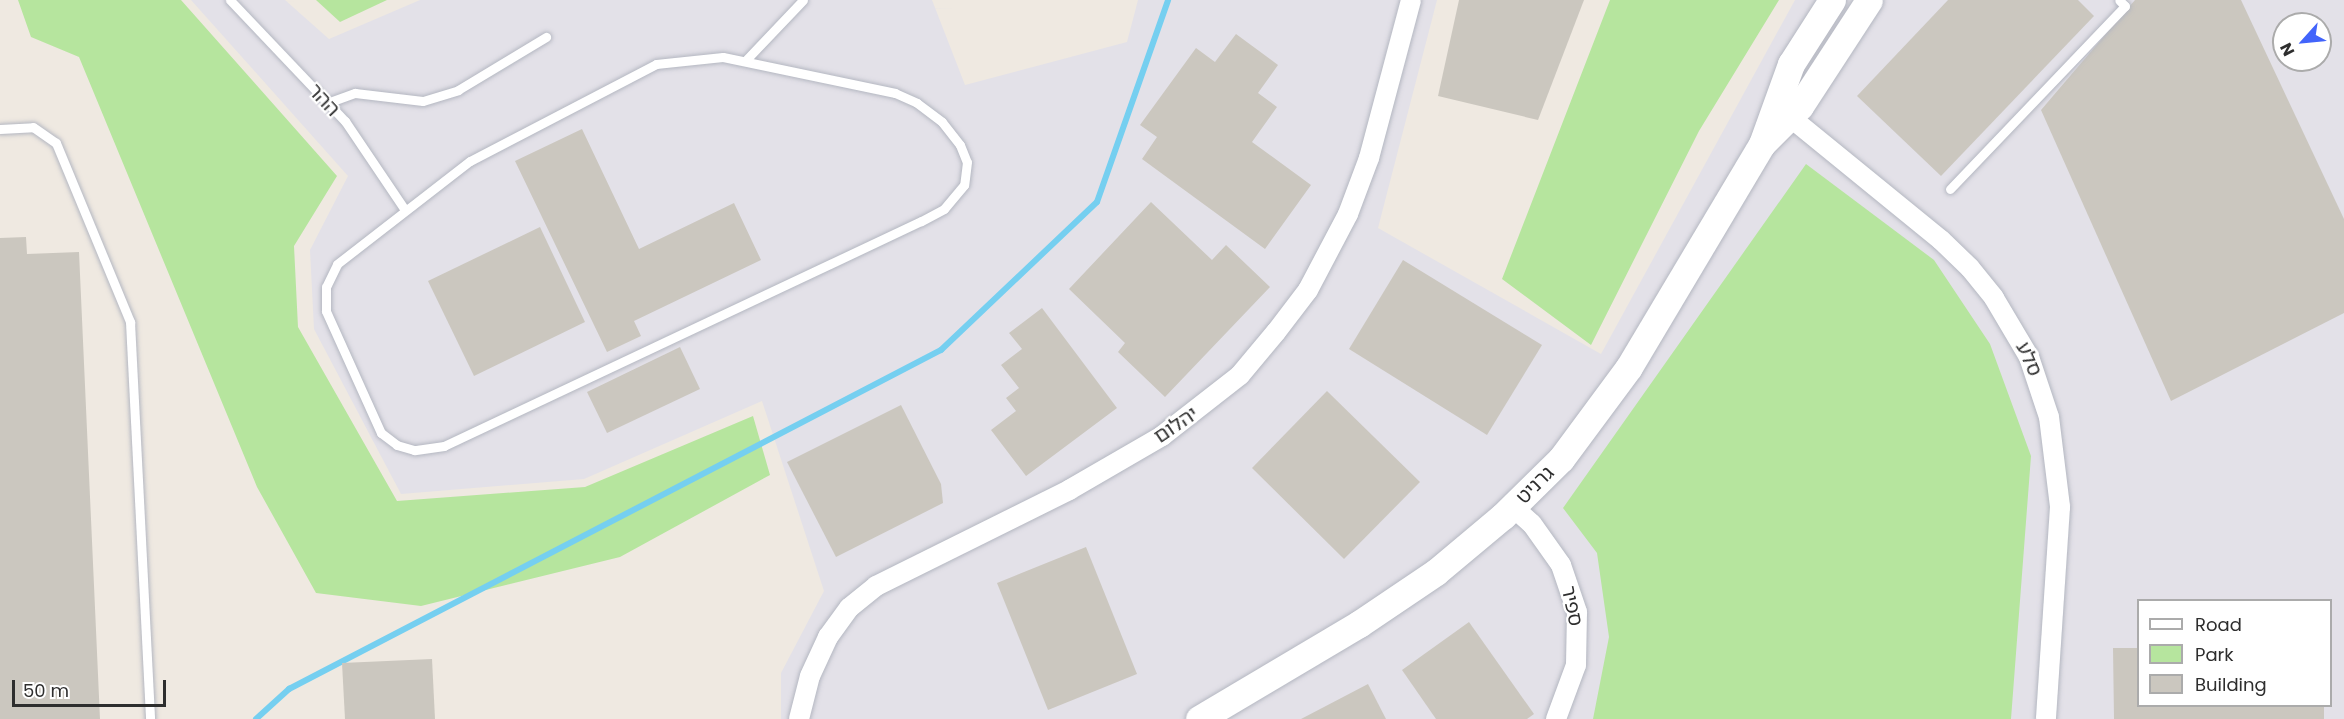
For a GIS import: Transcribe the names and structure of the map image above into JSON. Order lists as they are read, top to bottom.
{
  "streets": {
    "street": [
      "סלע",
      "יהלום",
      "גרניט",
      "ספיר"
    ],
    "lane": ["ההר"]
  },
  "crossings": [
    ["סלע", "גרניט"],
    ["גרניט", "ספיר"]
  ],
  "legend": ["Road", "Park", "Building"],
  "scale_bar": "50 m",
  "north": "bottom left"
}
